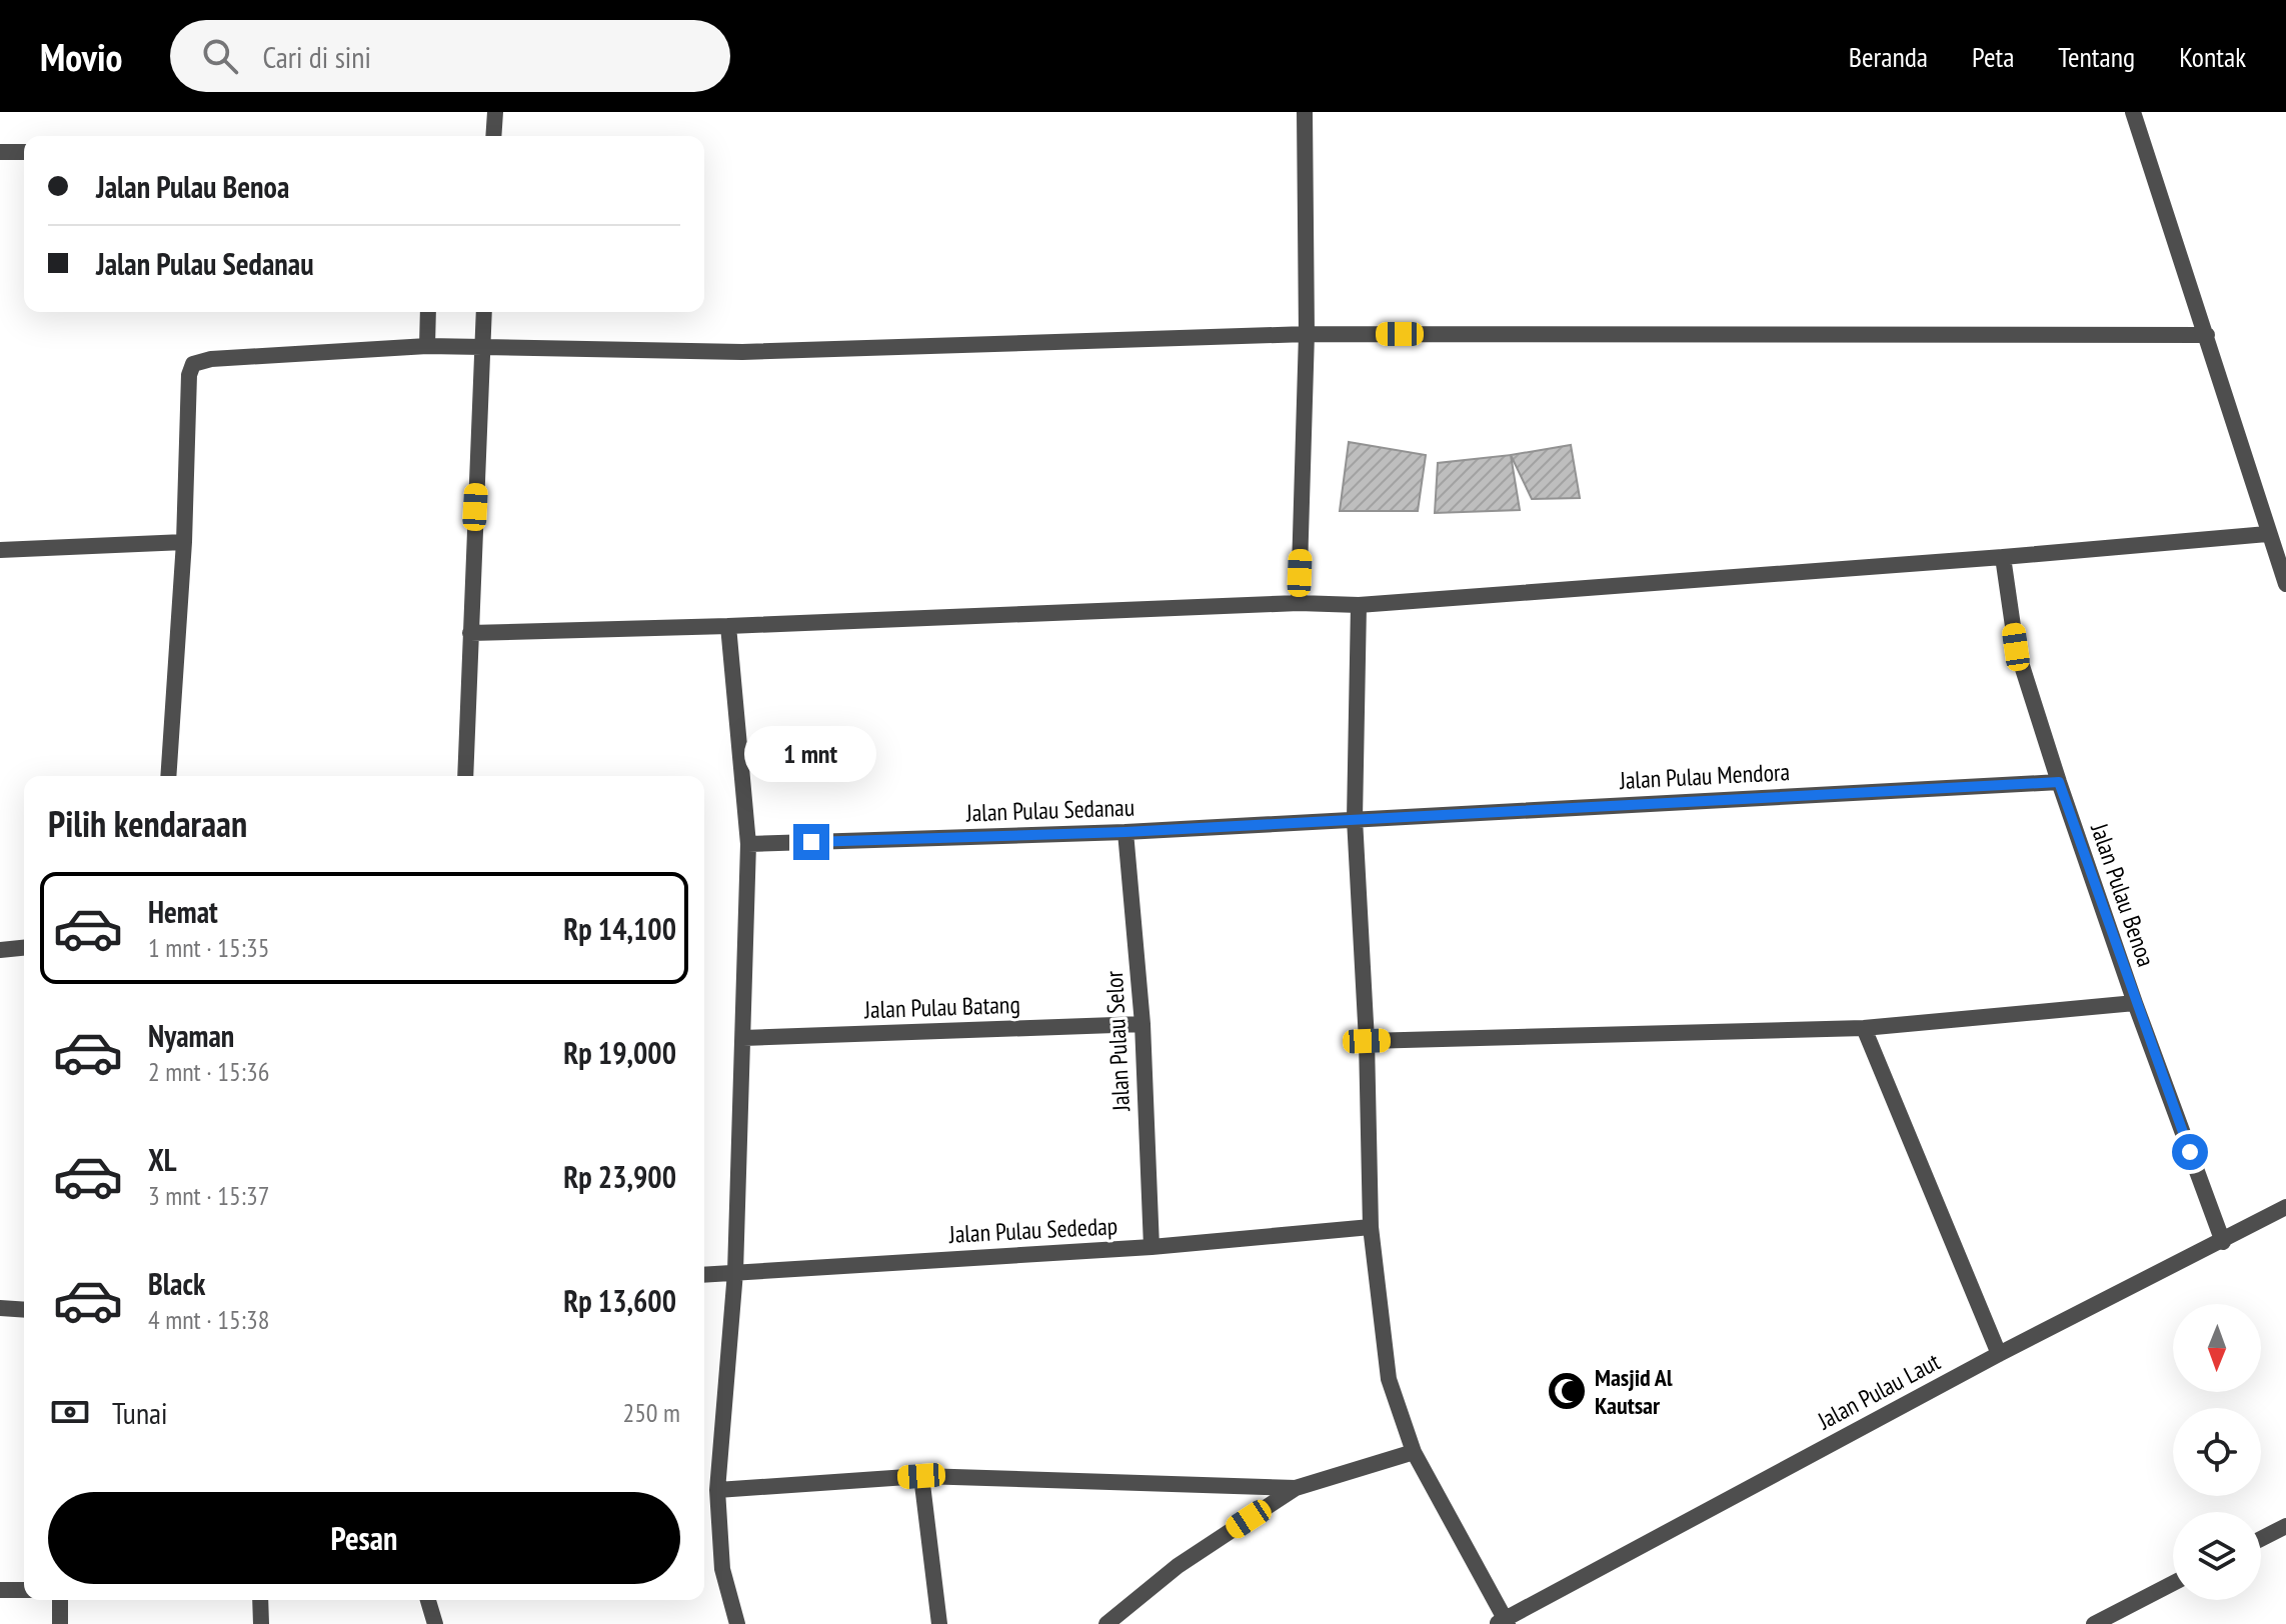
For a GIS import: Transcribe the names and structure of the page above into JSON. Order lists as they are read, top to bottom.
{
  "streets": {
    "street": [
      "Jalan Pulau Mendora",
      "Jalan Pulau Sedanau",
      "Jalan Pulau Benoa",
      "Jalan Pulau Batang",
      "Jalan Pulau Selor",
      "Jalan Pulau Sededap",
      "Jalan Pulau Laut"
    ]
  },
  "crossings": [
    ["Jalan Pulau Mendora", "Jalan Pulau Sedanau"],
    ["Jalan Pulau Mendora", "Jalan Pulau Benoa"],
    ["Jalan Pulau Sedanau", "Jalan Pulau Selor"],
    ["Jalan Pulau Benoa", "Jalan Pulau Laut"],
    ["Jalan Pulau Batang", "Jalan Pulau Selor"],
    ["Jalan Pulau Selor", "Jalan Pulau Sededap"]
  ],
  "places": {
    "mosque": ["Masjid Al Kautsar"]
  },
  "north": "bottom",
  "page": {
    "header": "Movio",
    "search": "Cari di sini",
    "nav": [
      "Beranda",
      "Peta",
      "Tentang",
      "Kontak"
    ],
    "banner": ["Jalan Pulau Benoa", "Jalan Pulau Sedanau"],
    "bubble": "1 mnt",
    "heading": "Pilih kendaraan",
    "list": [
      {
        "name": "Hemat",
        "note": "1 mnt · 15:35",
        "value": "Rp 14,100"
      },
      {
        "name": "Nyaman",
        "note": "2 mnt · 15:36",
        "value": "Rp 19,000"
      },
      {
        "name": "XL",
        "note": "3 mnt · 15:37",
        "value": "Rp 23,900"
      },
      {
        "name": "Black",
        "note": "4 mnt · 15:38",
        "value": "Rp 13,600"
      }
    ],
    "pay": ["Tunai", "250 m"],
    "buttons": "Pesan"
  }
}
